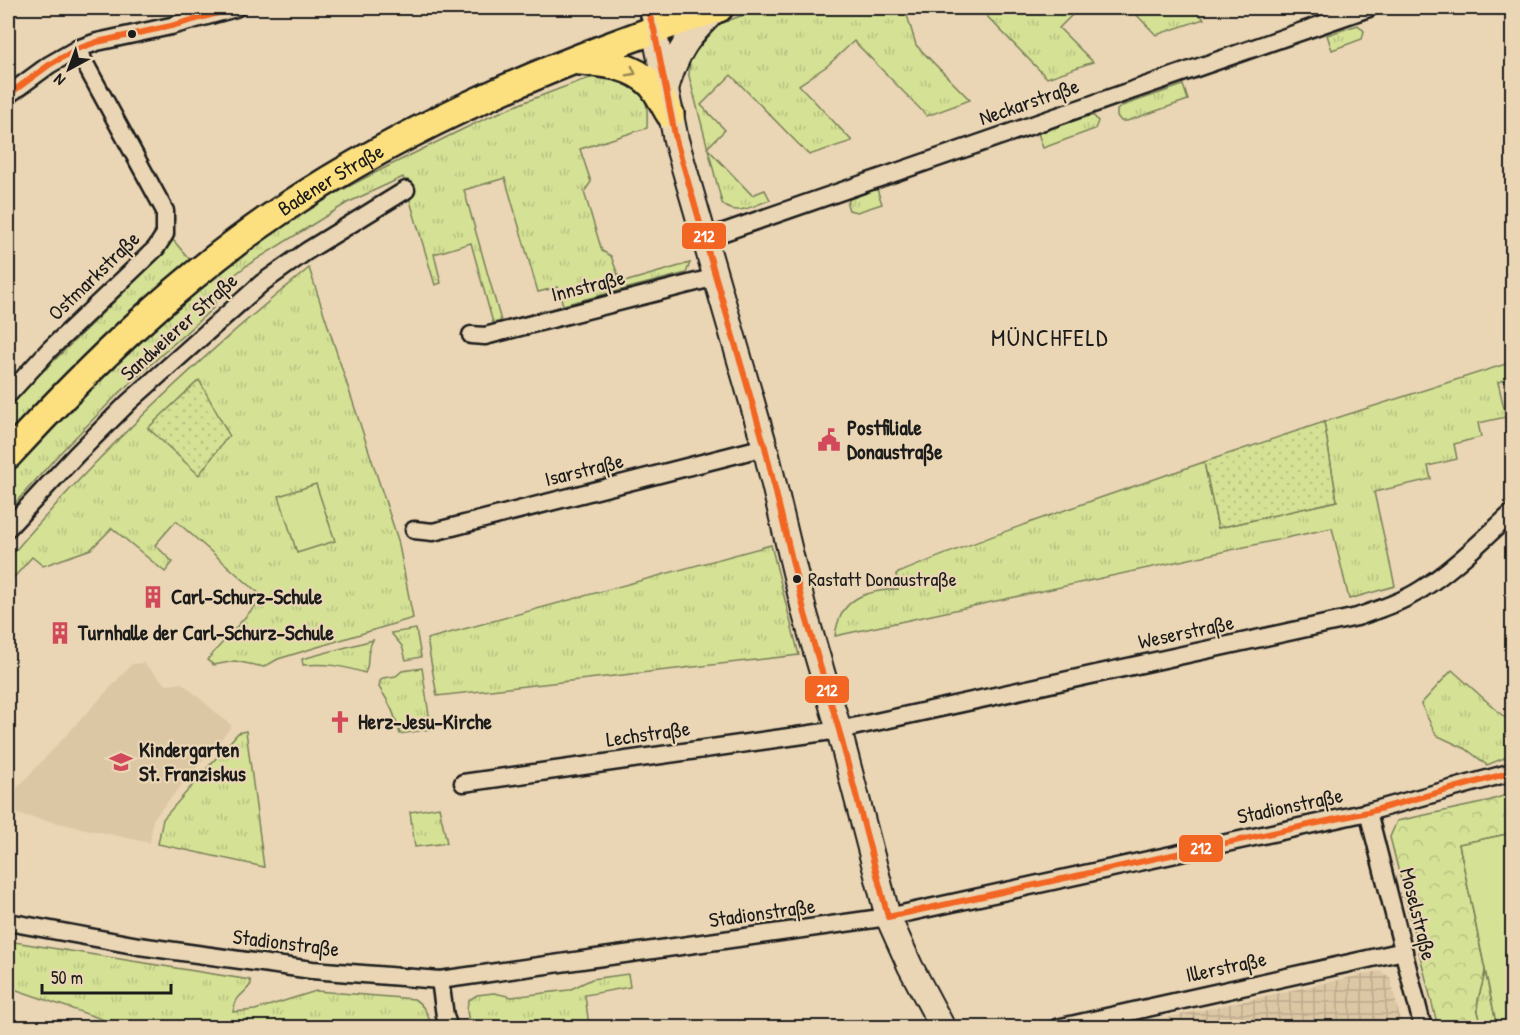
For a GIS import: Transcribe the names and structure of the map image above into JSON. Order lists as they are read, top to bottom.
{
  "streets": {
    "main road": ["Badener Straße"],
    "street": [
      "Neckarstraße",
      "Ostmarkstraße",
      "Innstraße",
      "Sandweierer Straße",
      "Isarstraße",
      "Weserstraße",
      "Lechstraße",
      "Stadionstraße",
      "Moselstraße",
      "Illerstraße"
    ]
  },
  "crossings": [
    ["Weserstraße", "Lechstraße"],
    ["Stadionstraße", "Moselstraße"],
    ["Moselstraße", "Illerstraße"]
  ],
  "districts": ["MÜNCHFELD"],
  "places": {
    "public building": ["Postfiliale Donaustraße"],
    "other": ["Rastatt Donaustraße"],
    "building": ["Carl-Schurz-Schule", "Turnhalle der Carl-Schurz-Schule"],
    "church": ["Herz-Jesu-Kirche"],
    "school or university": ["Kindergarten St. Franziskus"]
  },
  "lines": ["transit line 212"],
  "scale_bar": "50 m",
  "north": "bottom left"
}
